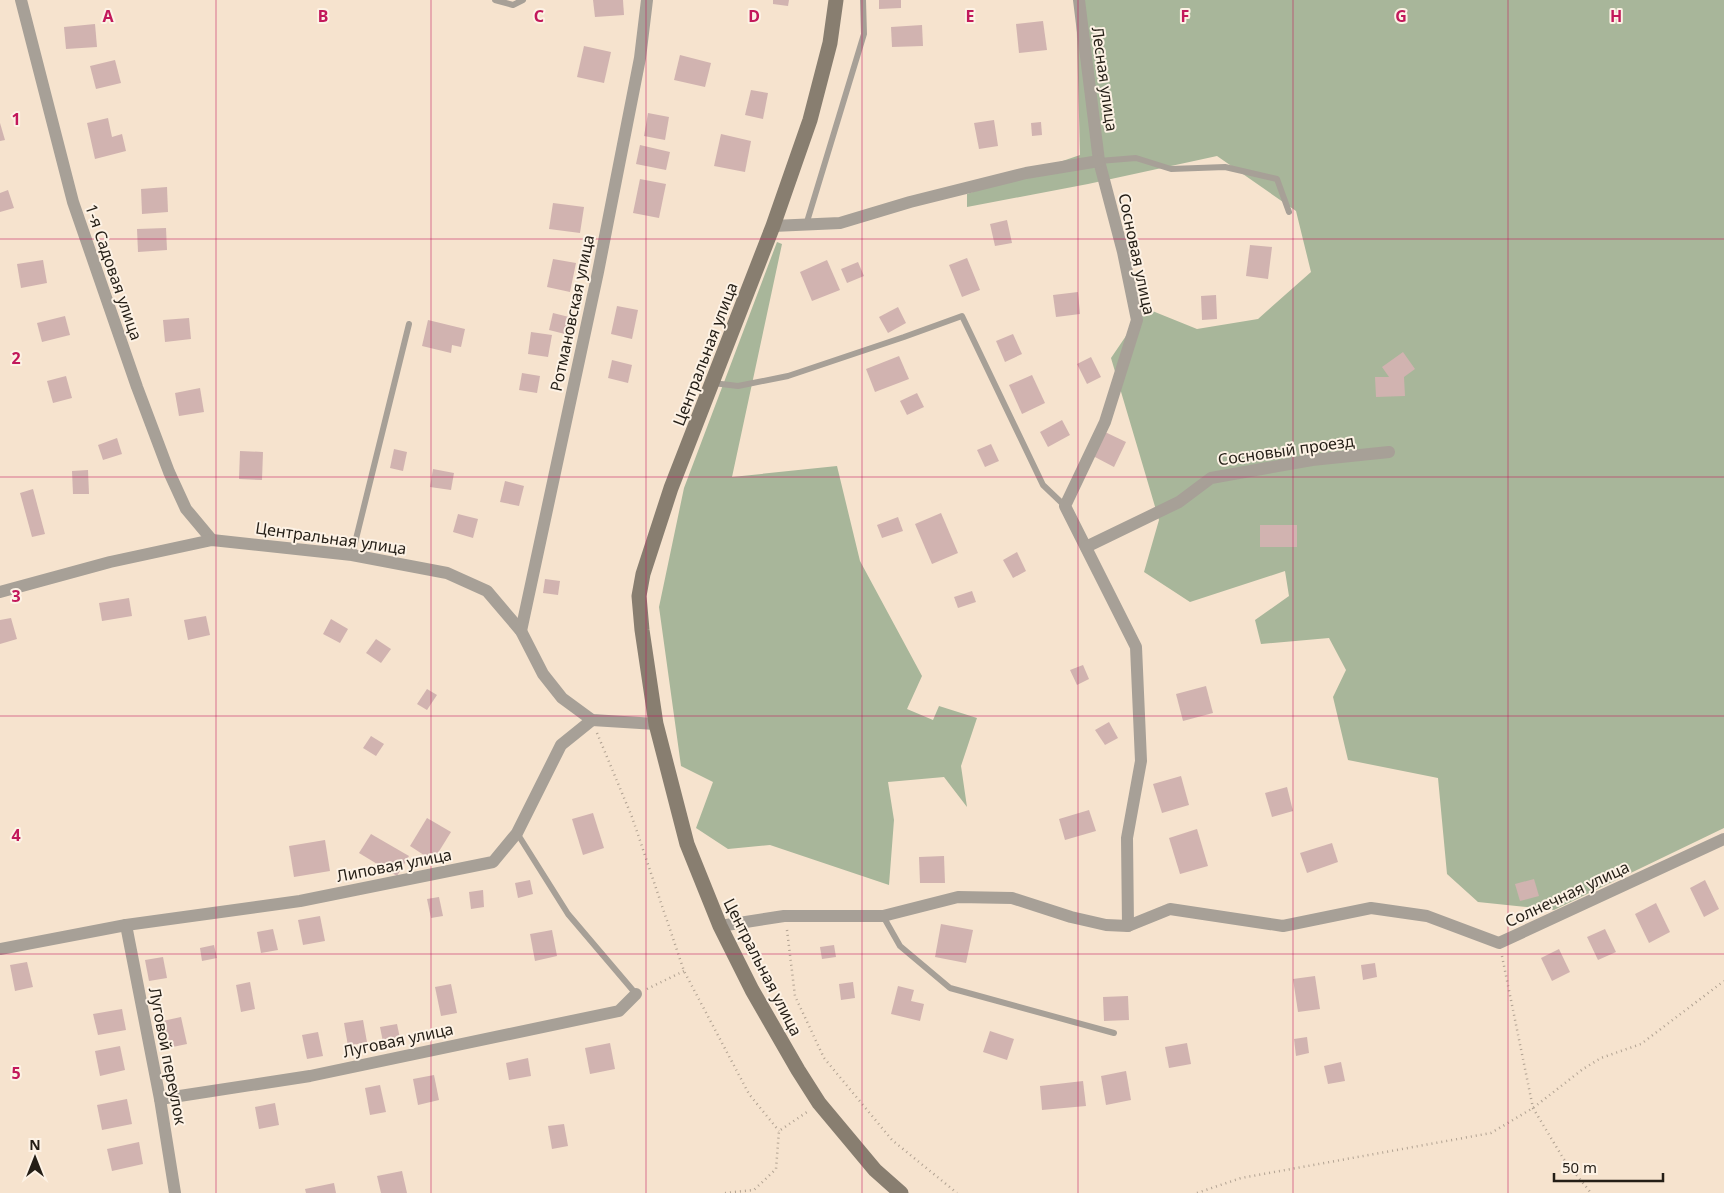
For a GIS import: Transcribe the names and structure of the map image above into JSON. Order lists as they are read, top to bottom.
{
  "streets": {
    "street": [
      "Лесная улица",
      "Сосновая улица",
      "1-я Садовая улица",
      "Ротмановская улица",
      "Центральная улица",
      "Сосновый проезд",
      "Липовая улица",
      "Солнечная улица",
      "Луговая улица",
      "Луговой переулок"
    ]
  },
  "crossings": [
    ["Лесная улица", "Сосновая улица"],
    ["1-я Садовая улица", "Центральная улица"],
    ["Ротмановская улица", "Центральная улица"],
    ["Центральная улица", "Липовая улица"],
    ["Центральная улица", "Солнечная улица"],
    ["Липовая улица", "Луговой переулок"],
    ["Луговая улица", "Луговой переулок"]
  ],
  "scale_bar": "50 m",
  "north": "top",
  "grid": {
    "columns": [
      "A",
      "B",
      "C",
      "D",
      "E",
      "F",
      "G",
      "H"
    ],
    "rows": [
      "1",
      "2",
      "3",
      "4",
      "5"
    ]
  }
}
